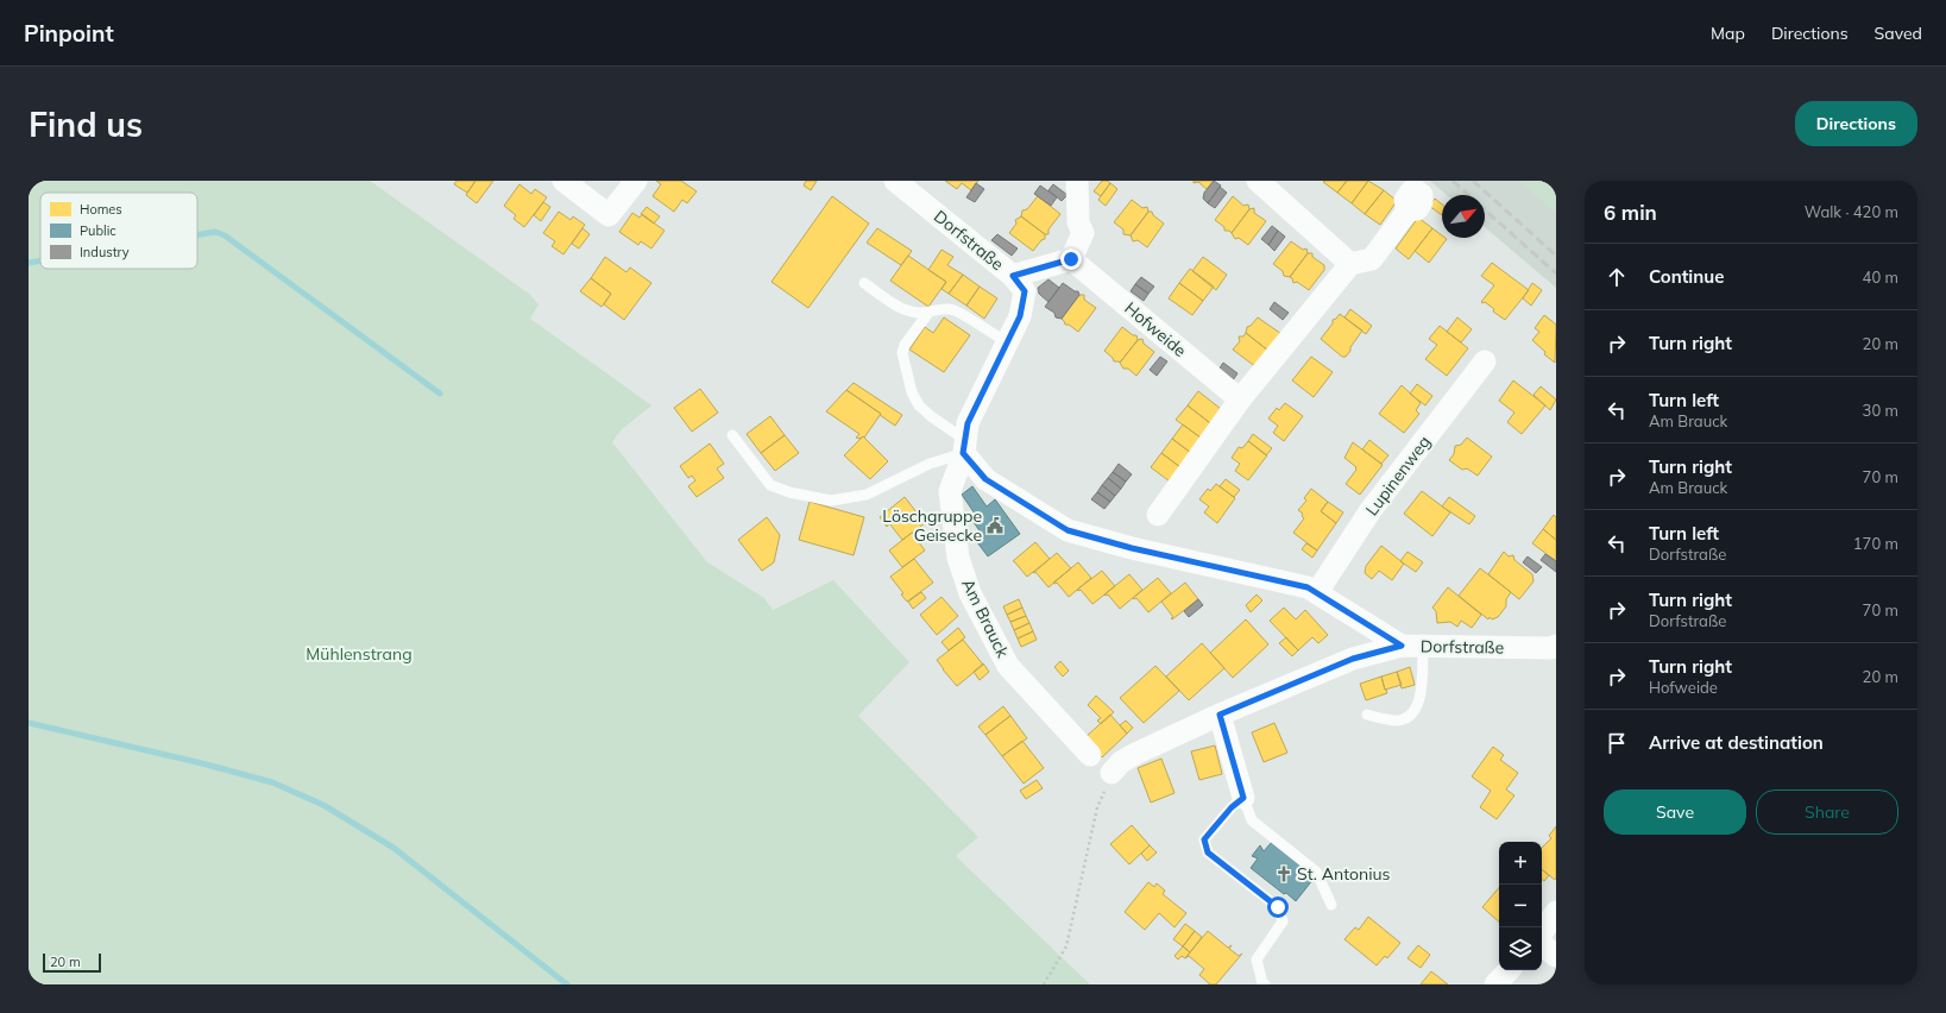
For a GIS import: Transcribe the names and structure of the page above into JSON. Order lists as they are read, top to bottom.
{
  "streets": {
    "street": [
      "Dorfstraße",
      "Hofweide",
      "Lupinenweg",
      "Am Brauck"
    ]
  },
  "crossings": [
    ["Dorfstraße", "Lupinenweg"],
    ["Dorfstraße", "Am Brauck"]
  ],
  "parks": ["Mühlenstrang"],
  "places": {
    "public building": ["Löschgruppe Geisecke"],
    "church": ["St. Antonius"]
  },
  "legend": ["Homes", "Public", "Industry"],
  "scale_bar": "20 m",
  "north": "top right",
  "page": {
    "header": "Pinpoint",
    "nav": ["Map", "Directions", "Saved"],
    "buttons": [
      "Directions",
      ["Save", "Share"]
    ],
    "title": "Find us",
    "heading": ["6 min", "Walk · 420 m"],
    "list": [
      ["Continue", "40 m"],
      ["Turn right", "20 m"],
      ["Turn left", "Am Brauck", "30 m"],
      ["Turn right", "Am Brauck", "70 m"],
      ["Turn left", "Dorfstraße", "170 m"],
      ["Turn right", "Dorfstraße", "70 m"],
      ["Turn right", "Hofweide", "20 m"],
      "Arrive at destination"
    ],
    "map_buttons": ["+", "−"],
    "scale": "20 m"
  }
}
